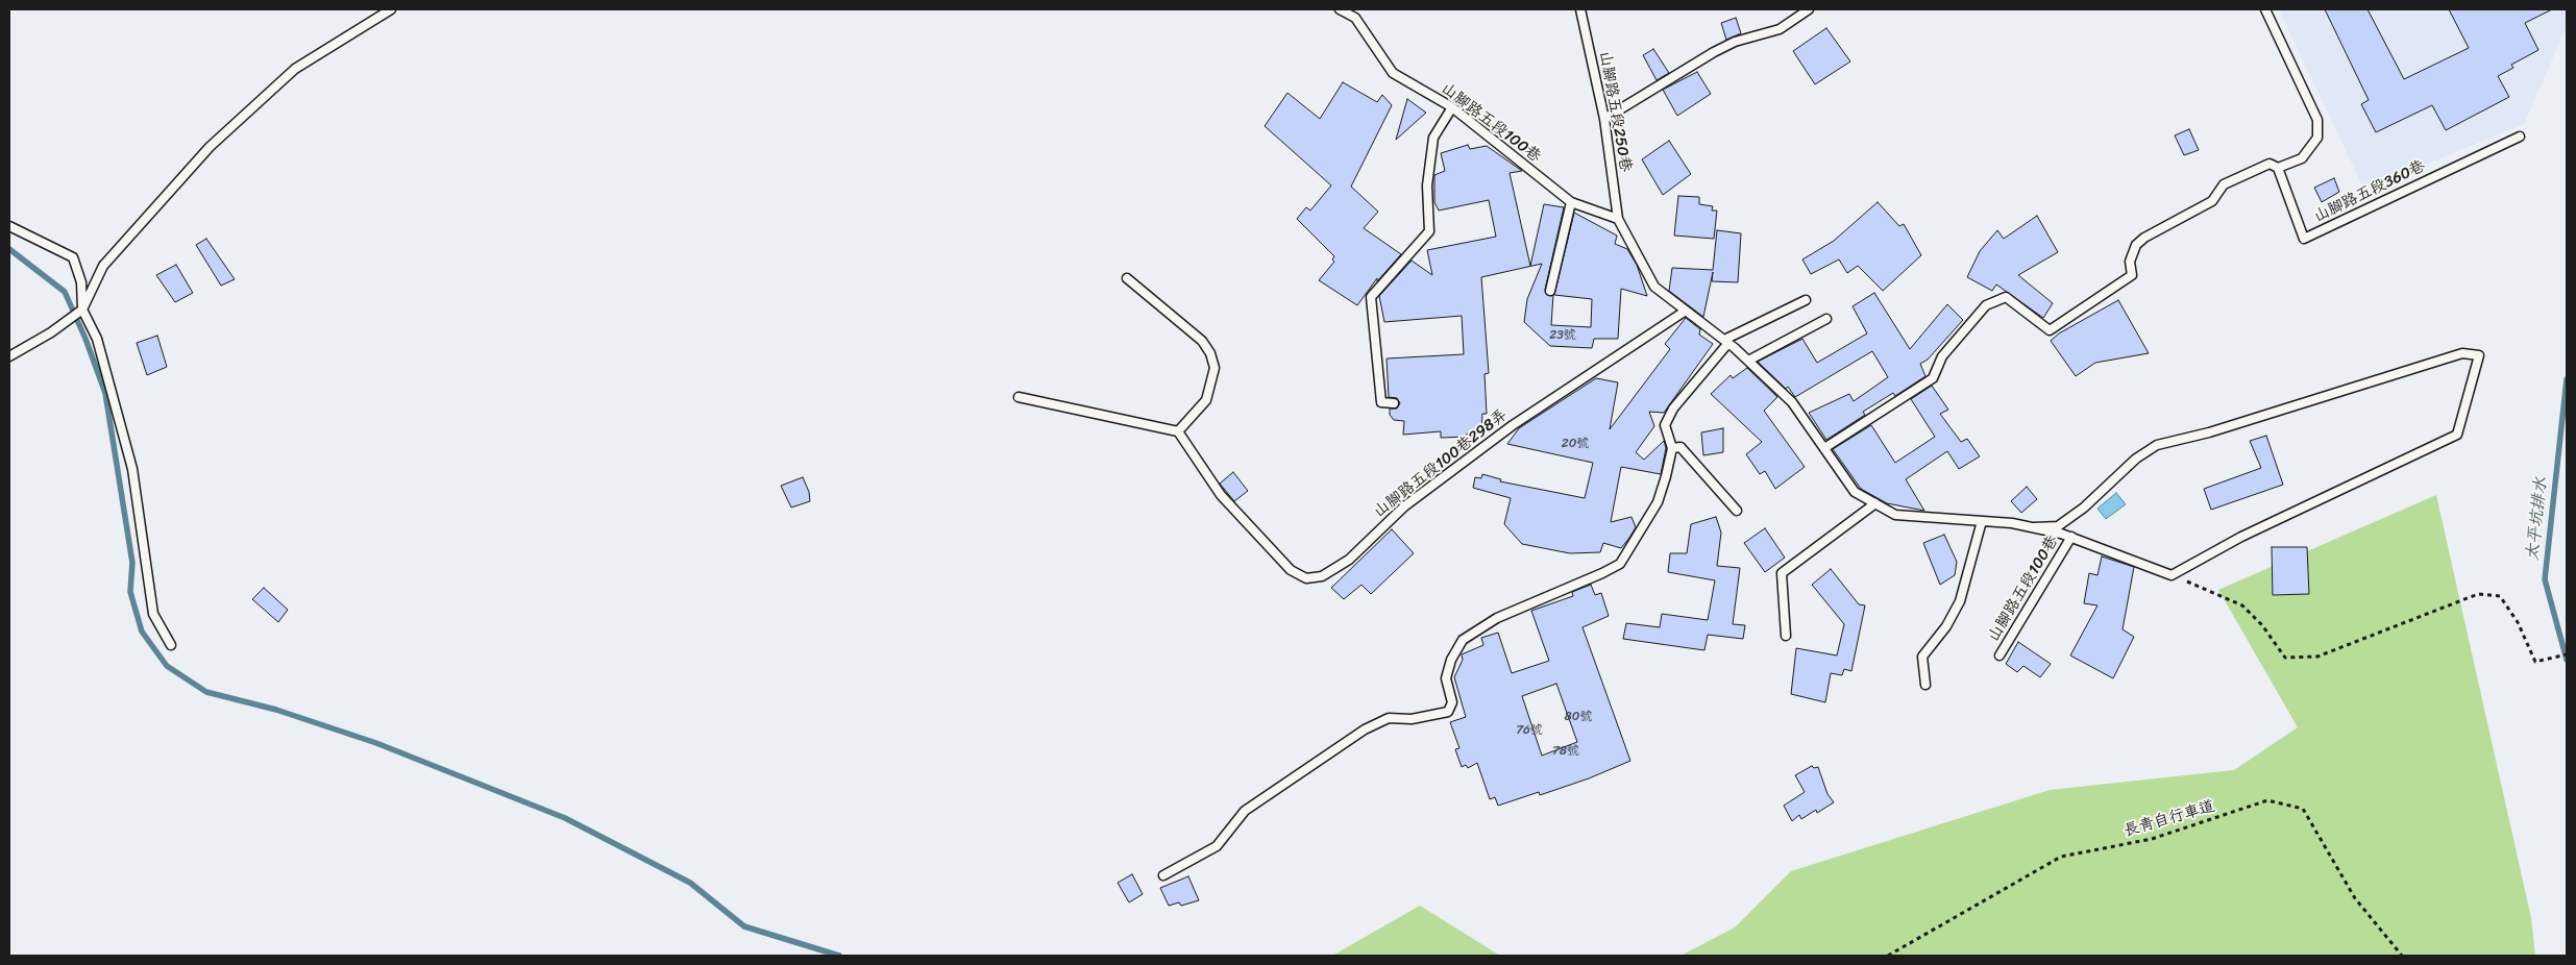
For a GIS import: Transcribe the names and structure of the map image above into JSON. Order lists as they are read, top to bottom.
{
  "streets": {
    "lane": [
      "山腳路五段250巷",
      "山腳路五段100巷",
      "山腳路五段360巷",
      "山腳路五段100巷298弄"
    ],
    "path": ["長青自行車道"]
  },
  "crossings": [
    ["山腳路五段250巷", "山腳路五段100巷"]
  ],
  "water": ["太平坑排水"],
  "house_numbers": [
    "23號",
    "20號",
    "80號",
    "76號",
    "78號"
  ]
}
